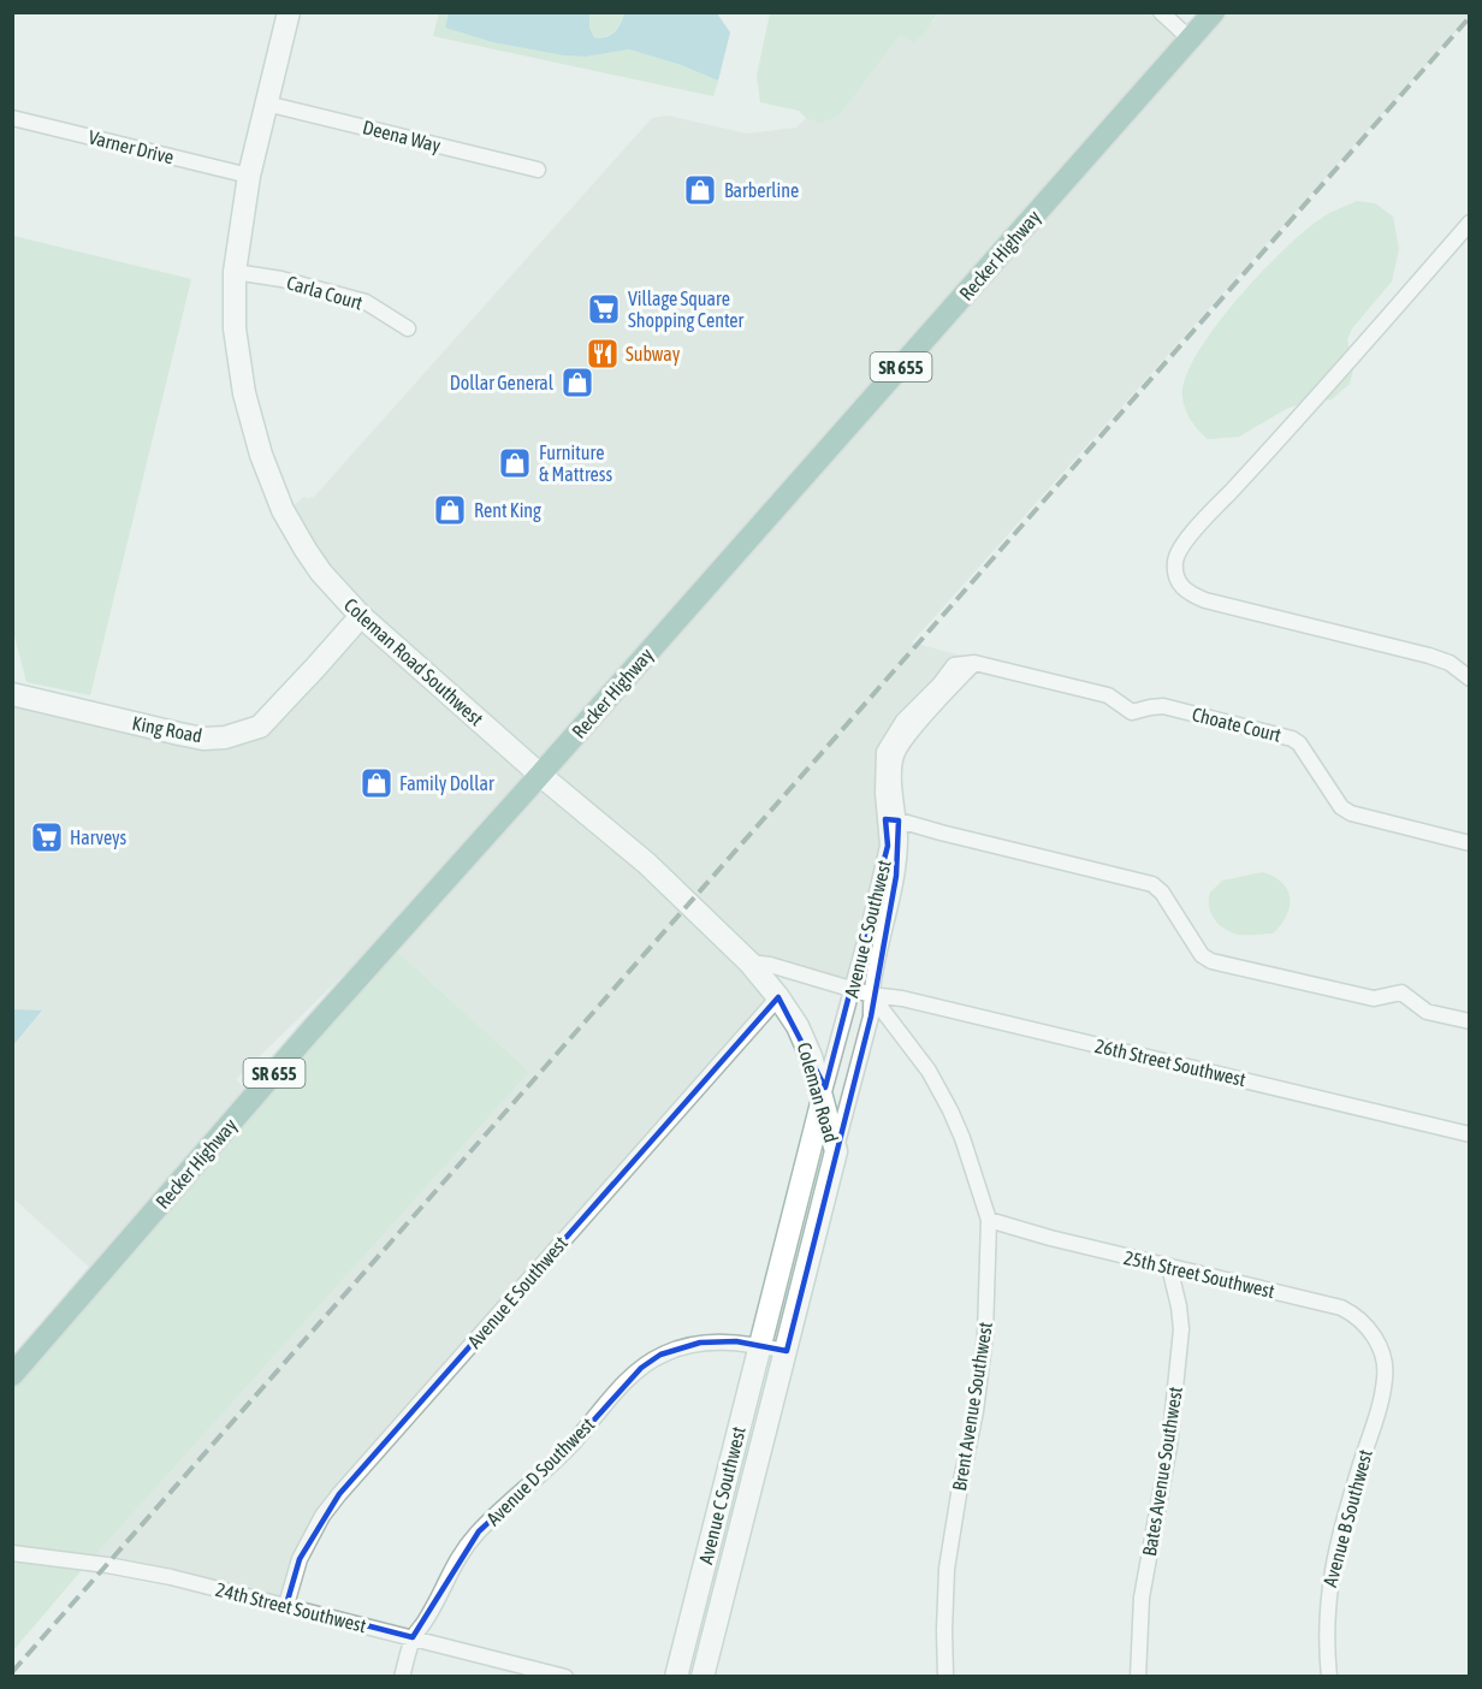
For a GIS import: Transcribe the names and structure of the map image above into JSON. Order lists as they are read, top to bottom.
{
  "streets": {
    "main road": ["Recker Highway", "SR 655"],
    "street": [
      "Deena Way",
      "Varner Drive",
      "Carla Court",
      "Coleman Road Southwest",
      "Choate Court",
      "King Road",
      "Avenue C Southwest",
      "26th Street Southwest",
      "Coleman Road",
      "25th Street Southwest",
      "Avenue E Southwest",
      "Brent Avenue Southwest",
      "Avenue D Southwest",
      "Bates Avenue Southwest",
      "Avenue B Southwest",
      "24th Street Southwest"
    ]
  },
  "crossings": [
    ["Deena Way", "Coleman Road Southwest"],
    ["Varner Drive", "Coleman Road Southwest"],
    ["Recker Highway", "Coleman Road Southwest"],
    ["Carla Court", "Coleman Road Southwest"],
    ["Coleman Road Southwest", "King Road"],
    ["Coleman Road Southwest", "Coleman Road"],
    ["Coleman Road Southwest", "Avenue E Southwest"],
    ["Choate Court", "Avenue C Southwest"],
    ["Avenue C Southwest", "26th Street Southwest"],
    ["Avenue C Southwest", "Coleman Road"],
    ["Avenue C Southwest", "Brent Avenue Southwest"],
    ["Avenue C Southwest", "Avenue D Southwest"],
    ["26th Street Southwest", "Brent Avenue Southwest"],
    ["Coleman Road", "Avenue E Southwest"],
    ["25th Street Southwest", "Brent Avenue Southwest"],
    ["25th Street Southwest", "Bates Avenue Southwest"],
    ["25th Street Southwest", "Avenue B Southwest"],
    ["Avenue E Southwest", "24th Street Southwest"],
    ["Avenue D Southwest", "24th Street Southwest"]
  ],
  "places": {
    "shop": [
      "Barberline",
      "Dollar General",
      "Furniture & Mattress",
      "Rent King",
      "Family Dollar"
    ],
    "supermarket": ["Village Square Shopping Center", "Harveys"],
    "restaurant": ["Subway"]
  }
}
